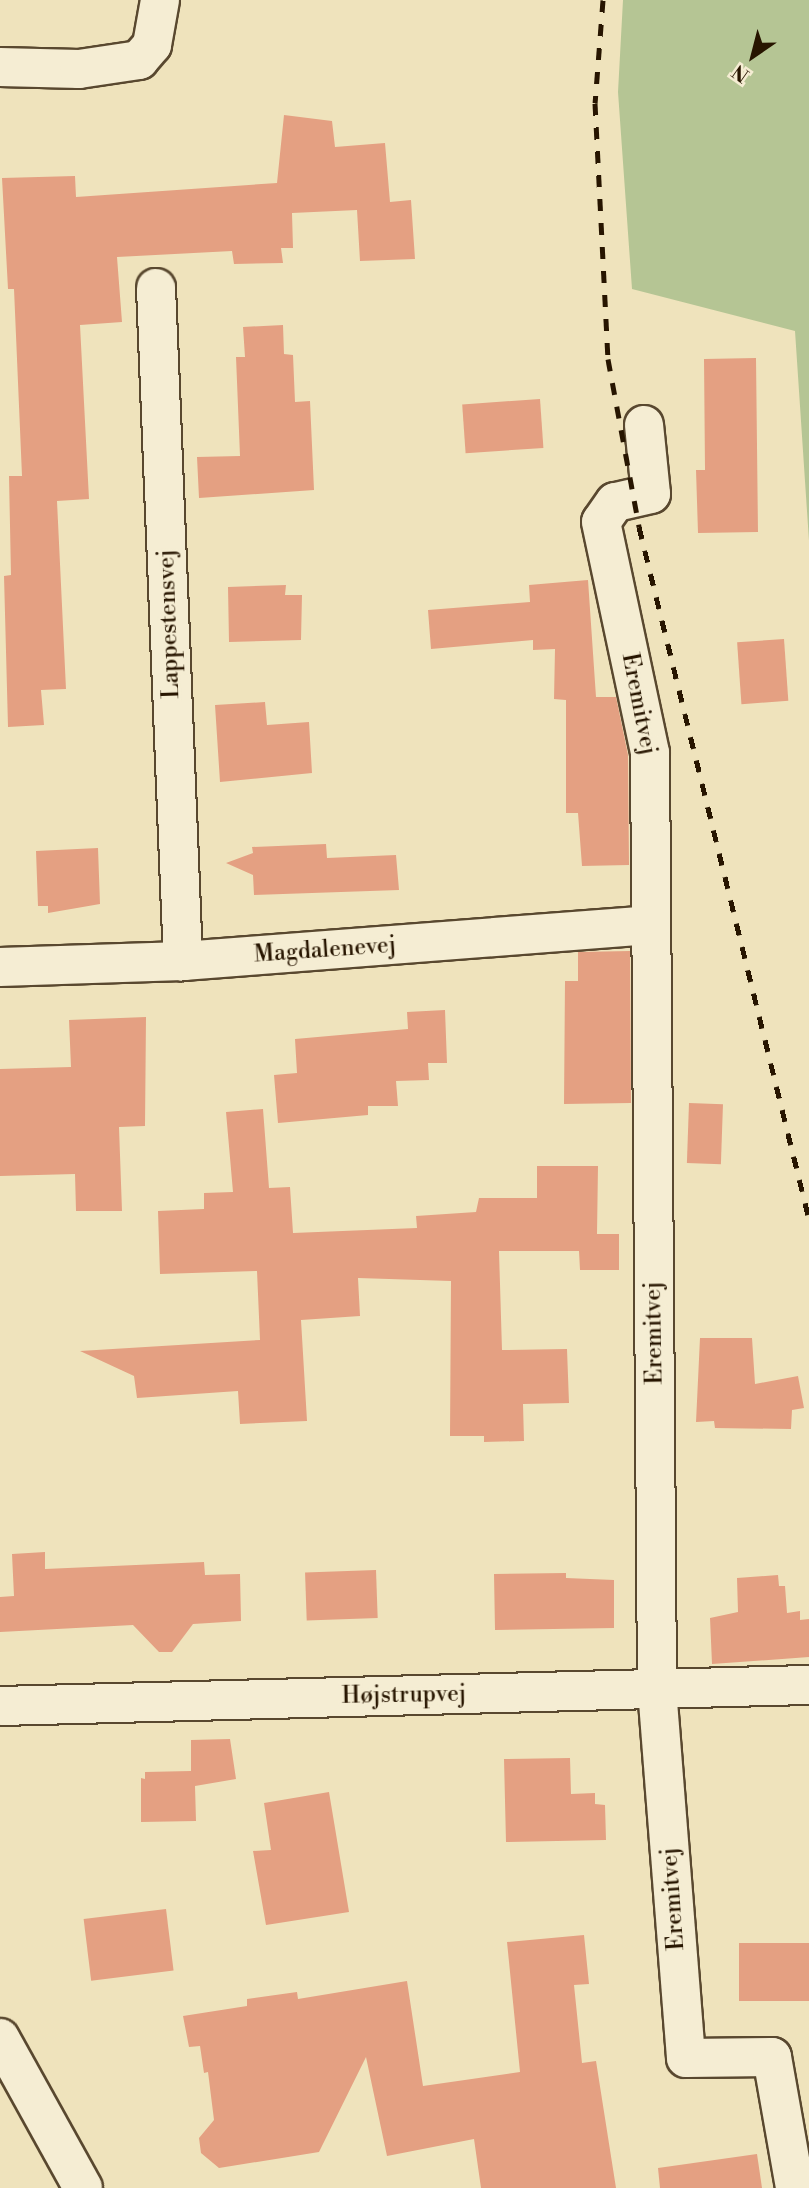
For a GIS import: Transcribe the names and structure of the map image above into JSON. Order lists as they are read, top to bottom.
{
  "streets": {
    "street": [
      "Lappestensvej",
      "Eremitvej",
      "Magdalenevej",
      "Højstrupvej"
    ]
  },
  "crossings": [
    ["Lappestensvej", "Magdalenevej"],
    ["Eremitvej", "Magdalenevej"],
    ["Eremitvej", "Højstrupvej"]
  ],
  "north": "bottom left"
}
